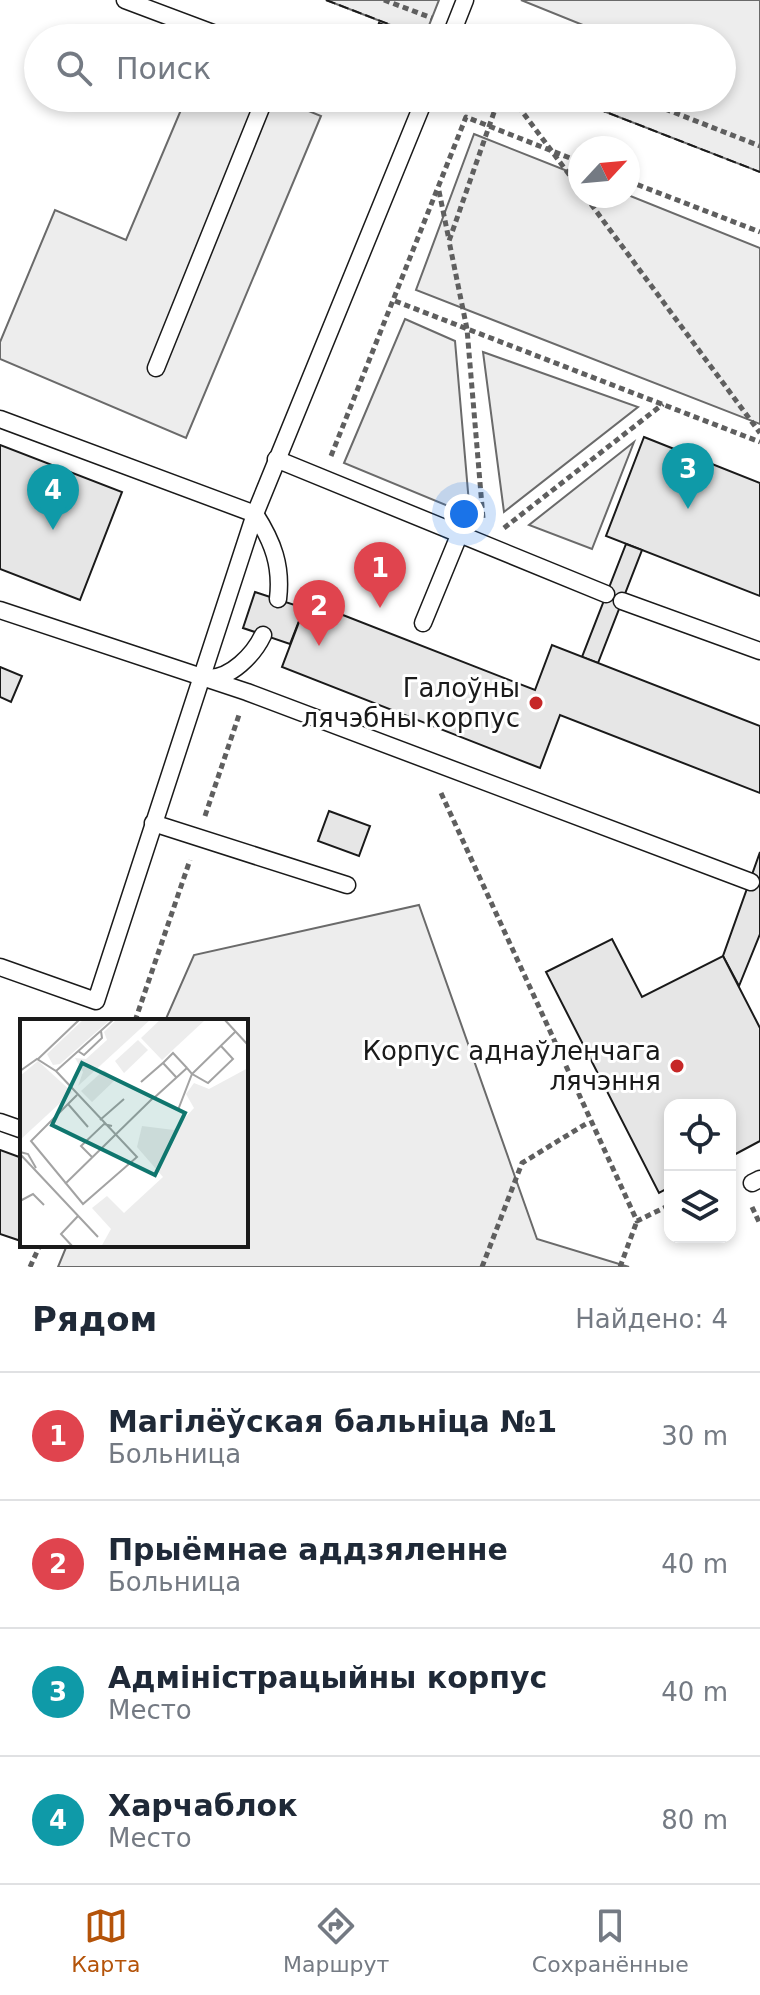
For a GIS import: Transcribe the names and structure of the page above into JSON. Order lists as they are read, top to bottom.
{
  "places": ["Галоўны лячэбны корпус", "Корпус аднаўленчага лячэння"],
  "north": "top right",
  "page": {
    "search": "Поиск",
    "pins": [
      "3",
      "4",
      "1",
      "2"
    ],
    "heading": ["Рядом", "Найдено: 4"],
    "list": [
      {
        "mark": "1",
        "name": "Магілёўская бальніца №1",
        "note": "Больница",
        "value": "30 m"
      },
      {
        "mark": "2",
        "name": "Прыёмнае аддзяленне",
        "note": "Больница",
        "value": "40 m"
      },
      {
        "mark": "3",
        "name": "Адміністрацыйны корпус",
        "note": "Место",
        "value": "40 m"
      },
      {
        "mark": "4",
        "name": "Харчаблок",
        "note": "Место",
        "value": "80 m"
      }
    ],
    "nav": ["Карта", "Маршрут", "Сохранённые"]
  }
}
